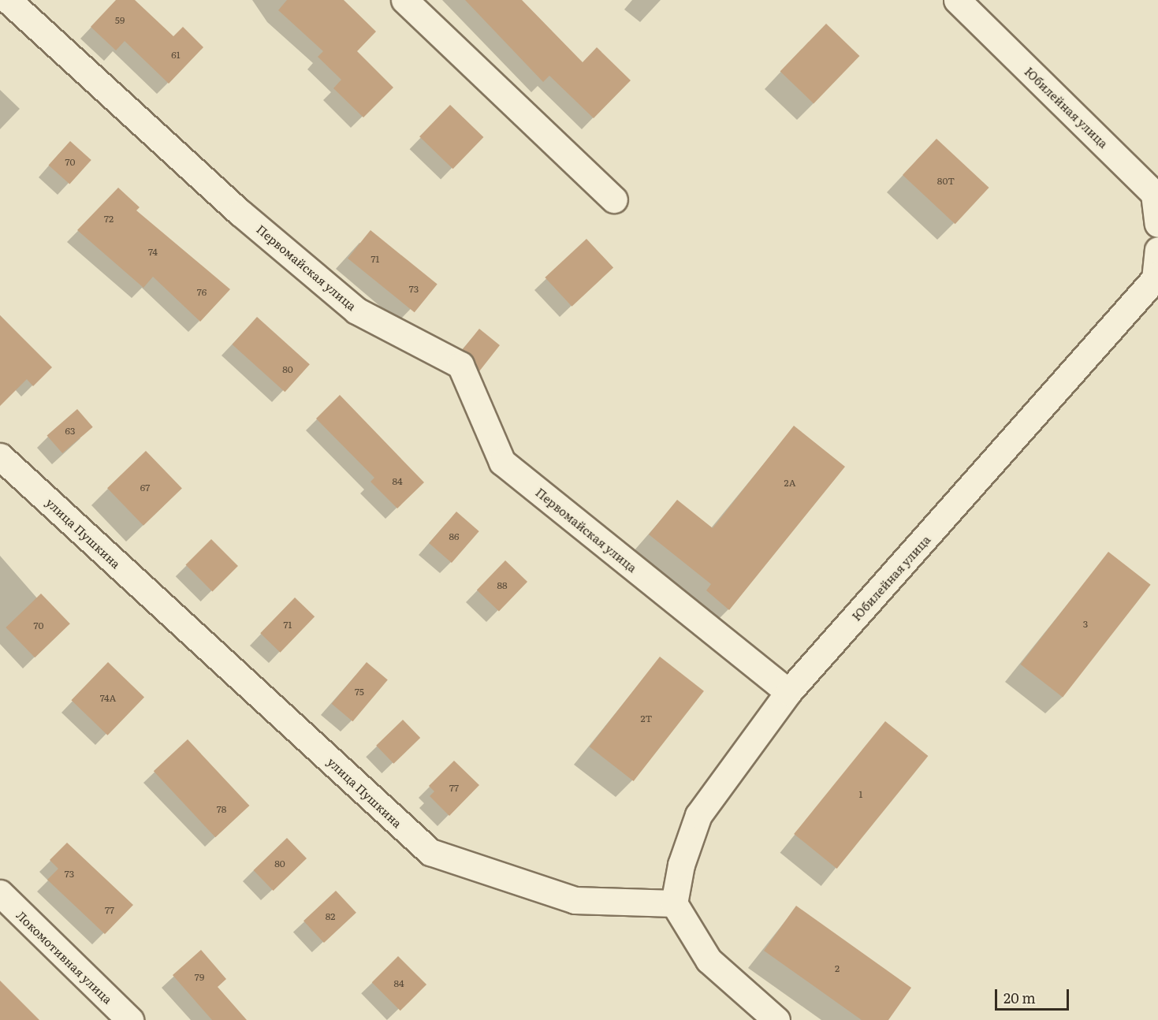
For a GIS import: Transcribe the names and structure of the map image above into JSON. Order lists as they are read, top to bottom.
{
  "streets": {
    "street": [
      "Юбилейная улица",
      "Первомайская улица",
      "улица Пушкина",
      "Локомотивная улица"
    ]
  },
  "crossings": [
    ["Юбилейная улица", "Первомайская улица"],
    ["Юбилейная улица", "улица Пушкина"]
  ],
  "house_numbers": [
    "59",
    "61",
    "70",
    "80Т",
    "72",
    "74",
    "71",
    "73",
    "76",
    "80",
    "63",
    "84",
    "2А",
    "67",
    "86",
    "88",
    "3",
    "71",
    "70",
    "75",
    "74А",
    "2Т",
    "77",
    "1",
    "78",
    "80",
    "73",
    "77",
    "82",
    "2",
    "79",
    "84"
  ],
  "scale_bar": "20 m"
}
